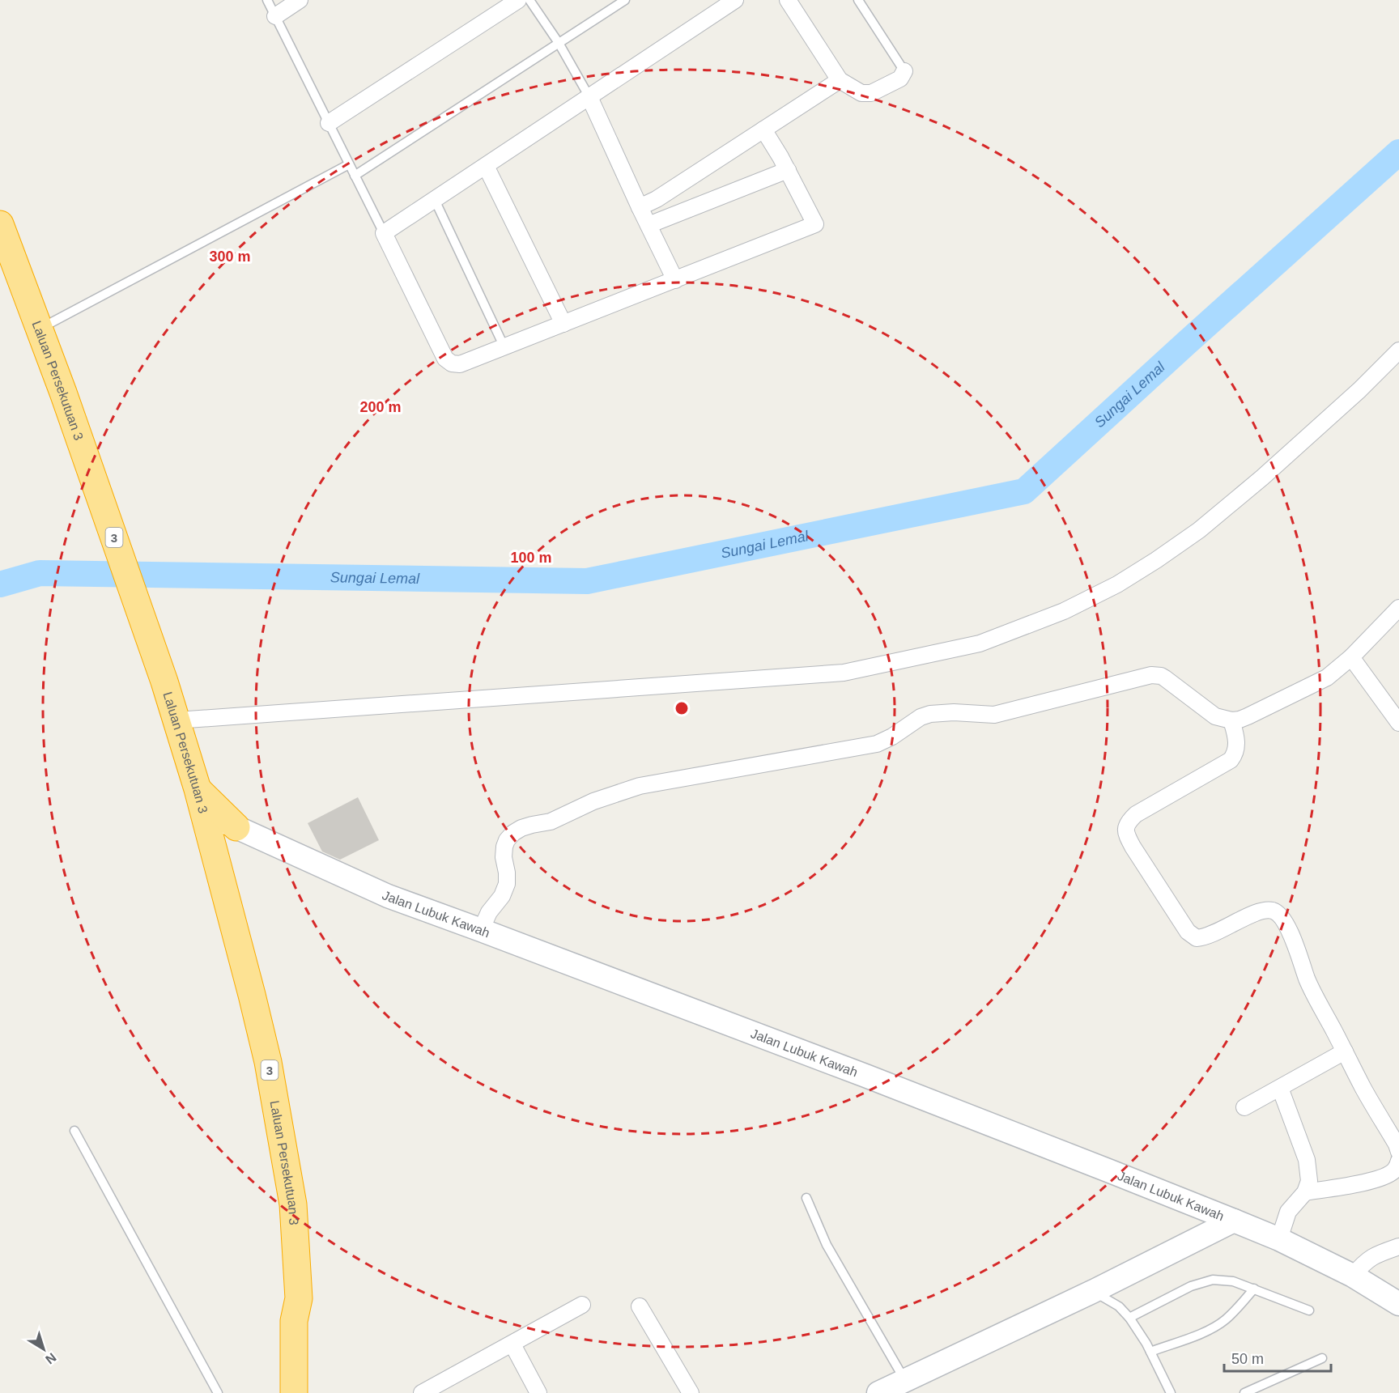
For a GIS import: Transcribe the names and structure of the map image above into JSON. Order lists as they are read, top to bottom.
{
  "streets": {
    "highway": ["Laluan Persekutuan 3", "3"],
    "main road": ["Jalan Lubuk Kawah"]
  },
  "water": ["Sungai Lemal"],
  "scale_bar": "50 m",
  "north": "bottom right",
  "rings": ["300 m", "200 m", "100 m"]
}
